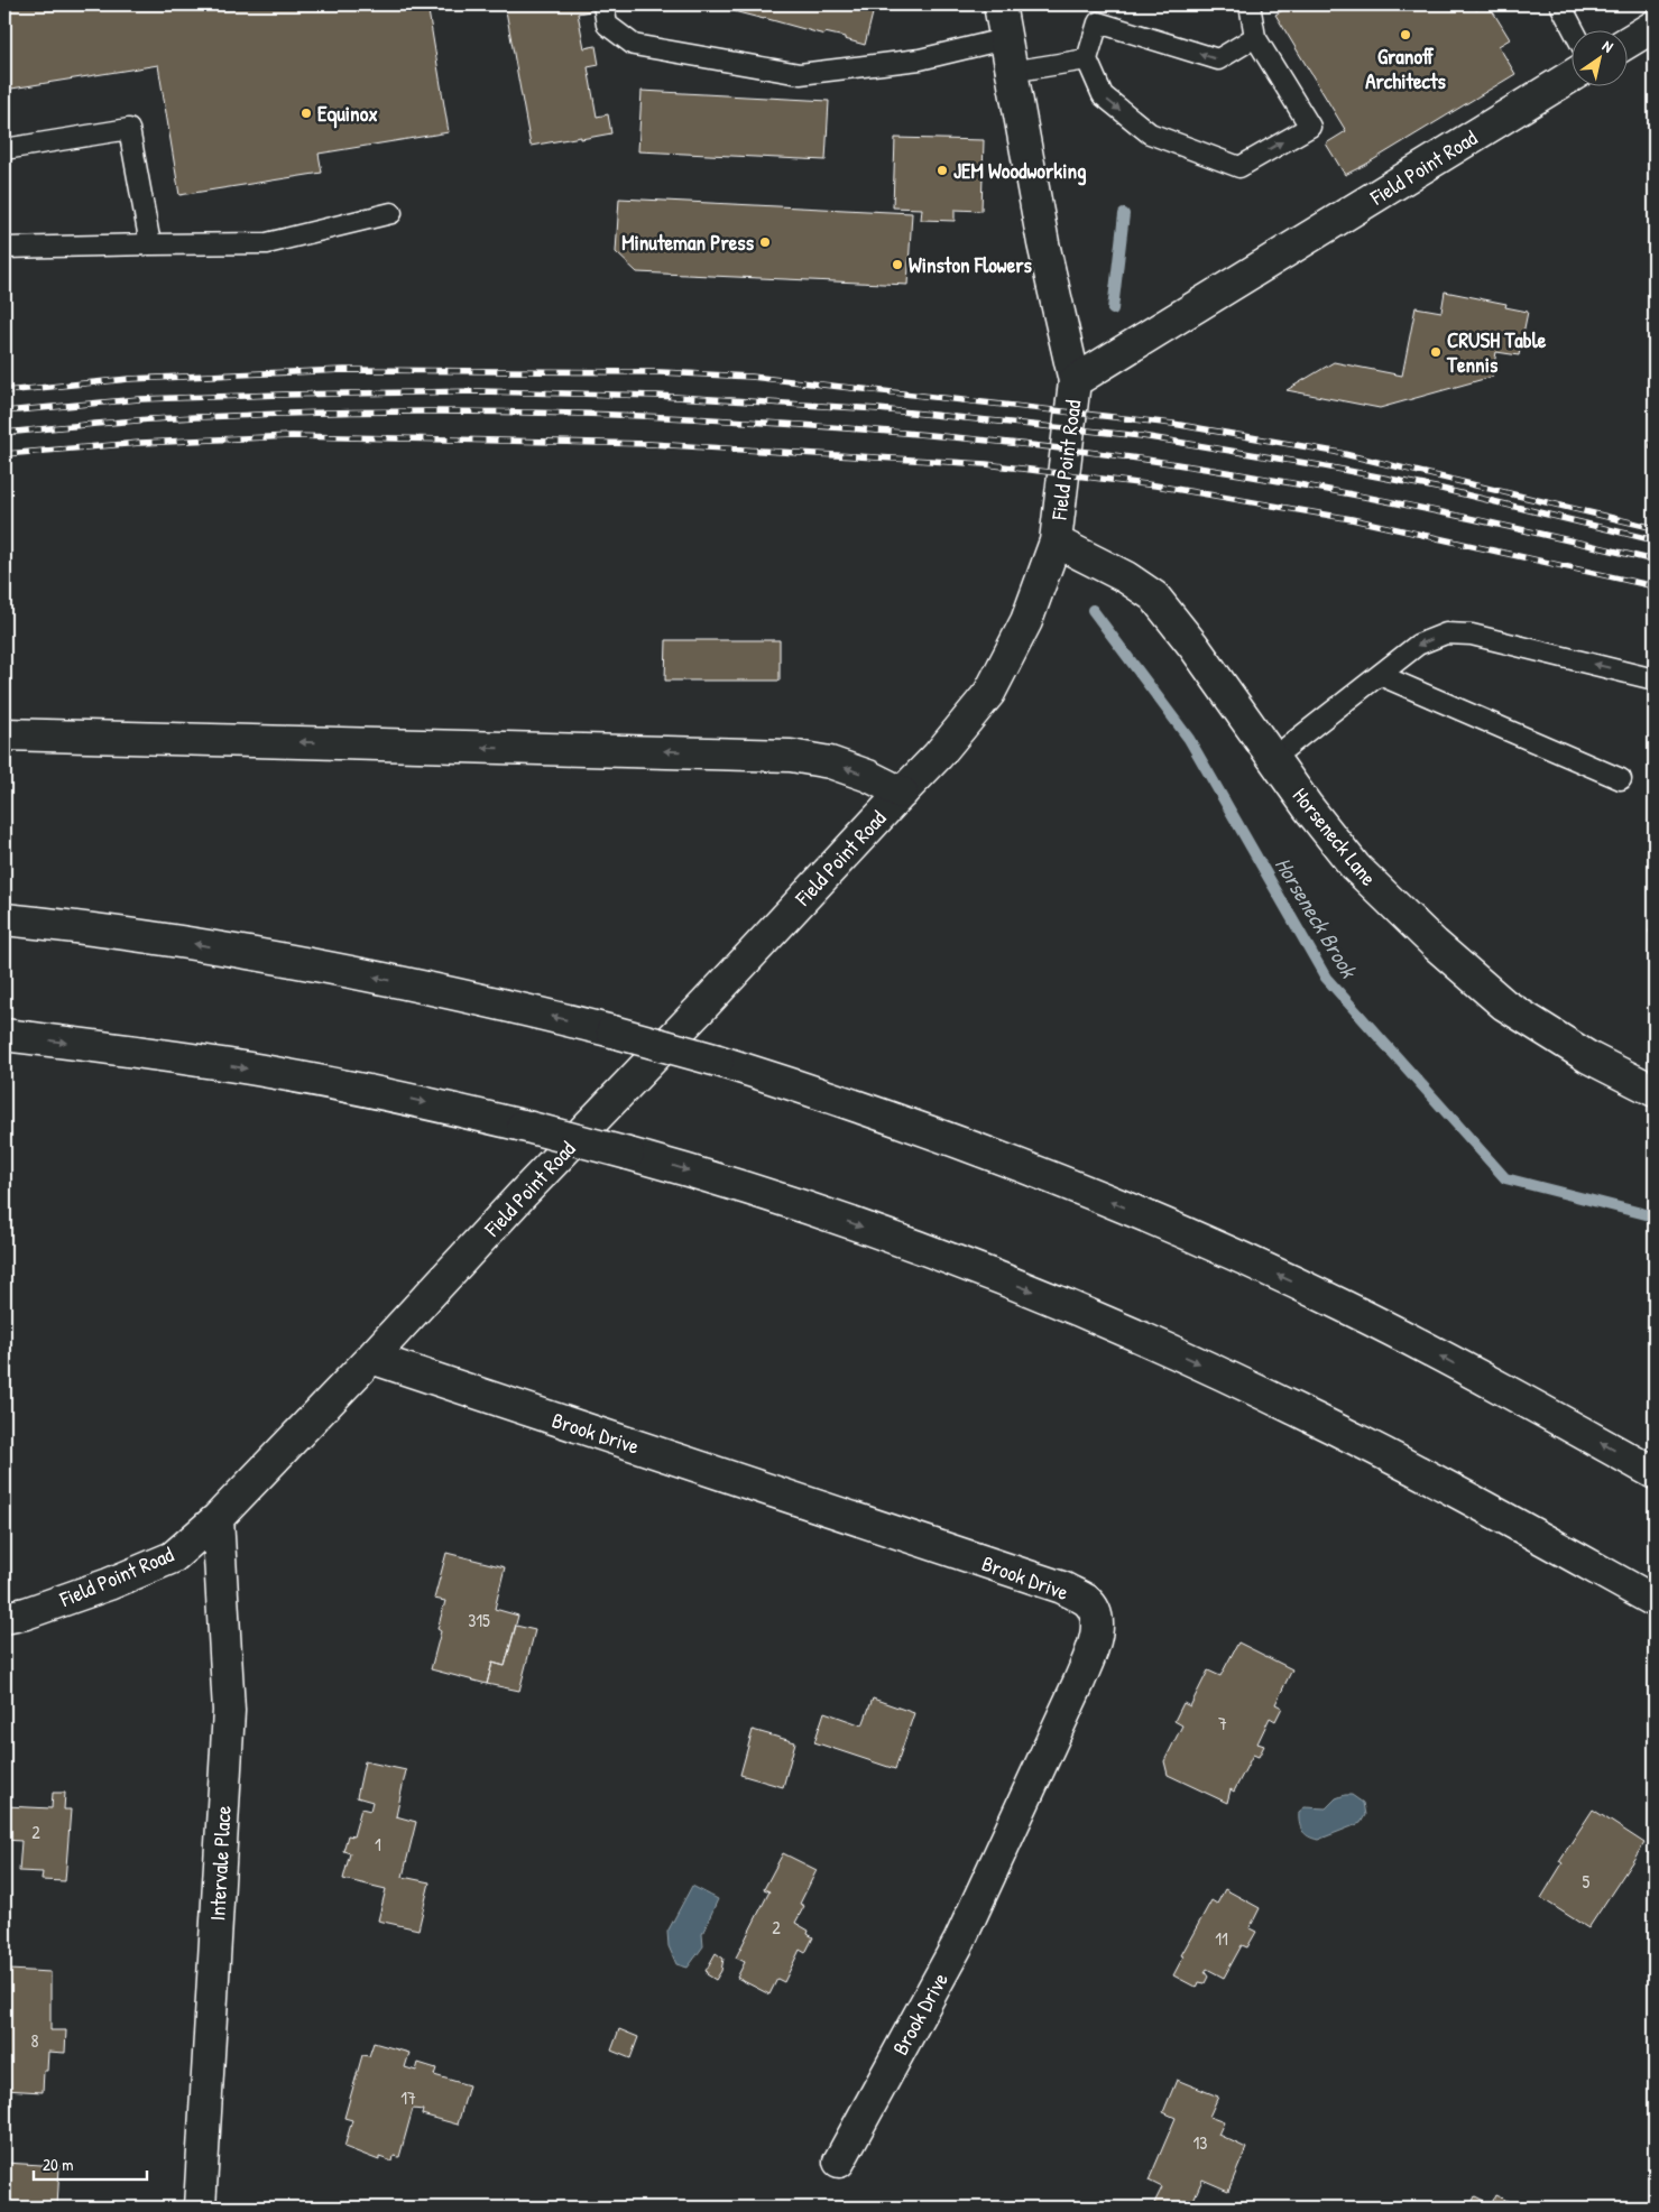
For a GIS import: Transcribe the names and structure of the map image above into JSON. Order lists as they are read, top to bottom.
{
  "streets": {
    "main road": [
      "Field Point Road",
      "Horseneck Lane",
      "Brook Drive",
      "Intervale Place"
    ]
  },
  "crossings": [
    ["Field Point Road", "Horseneck Lane"],
    ["Field Point Road", "Brook Drive"],
    ["Field Point Road", "Intervale Place"]
  ],
  "water": ["Horseneck Brook"],
  "places": [
    "Granoff Architects",
    "Equinox",
    "JEM Woodworking",
    "Minuteman Press",
    "Winston Flowers",
    "CRUSH Table Tennis"
  ],
  "house_numbers": [
    "315",
    "7",
    "2",
    "1",
    "5",
    "2",
    "11",
    "8",
    "17",
    "13"
  ],
  "scale_bar": "20 m",
  "north": "top right"
}
